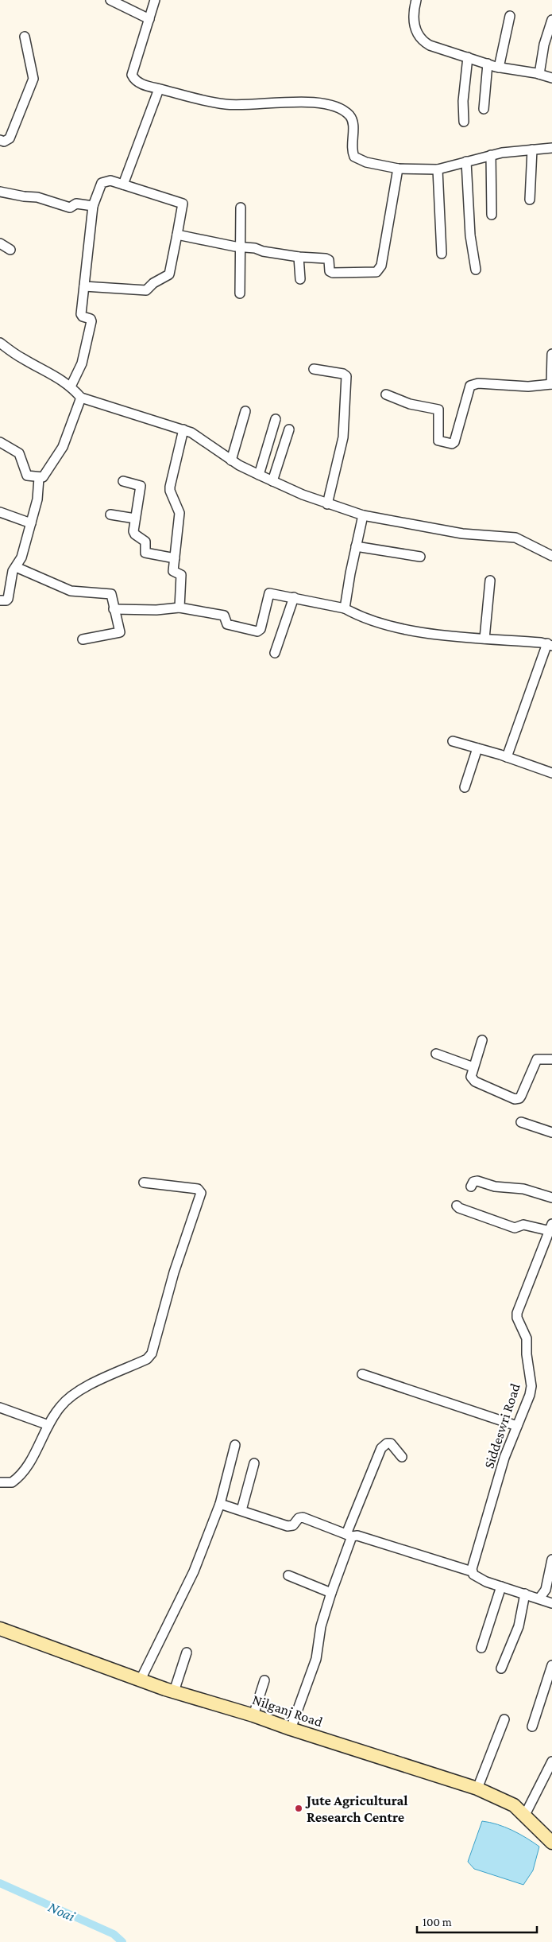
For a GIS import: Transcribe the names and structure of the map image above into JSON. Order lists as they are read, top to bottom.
{
  "streets": {
    "street": ["Siddeswri Road", "Nilganj Road"]
  },
  "water": ["Noai"],
  "places": ["Jute Agricultural Research Centre"],
  "scale_bar": "100 m"
}
